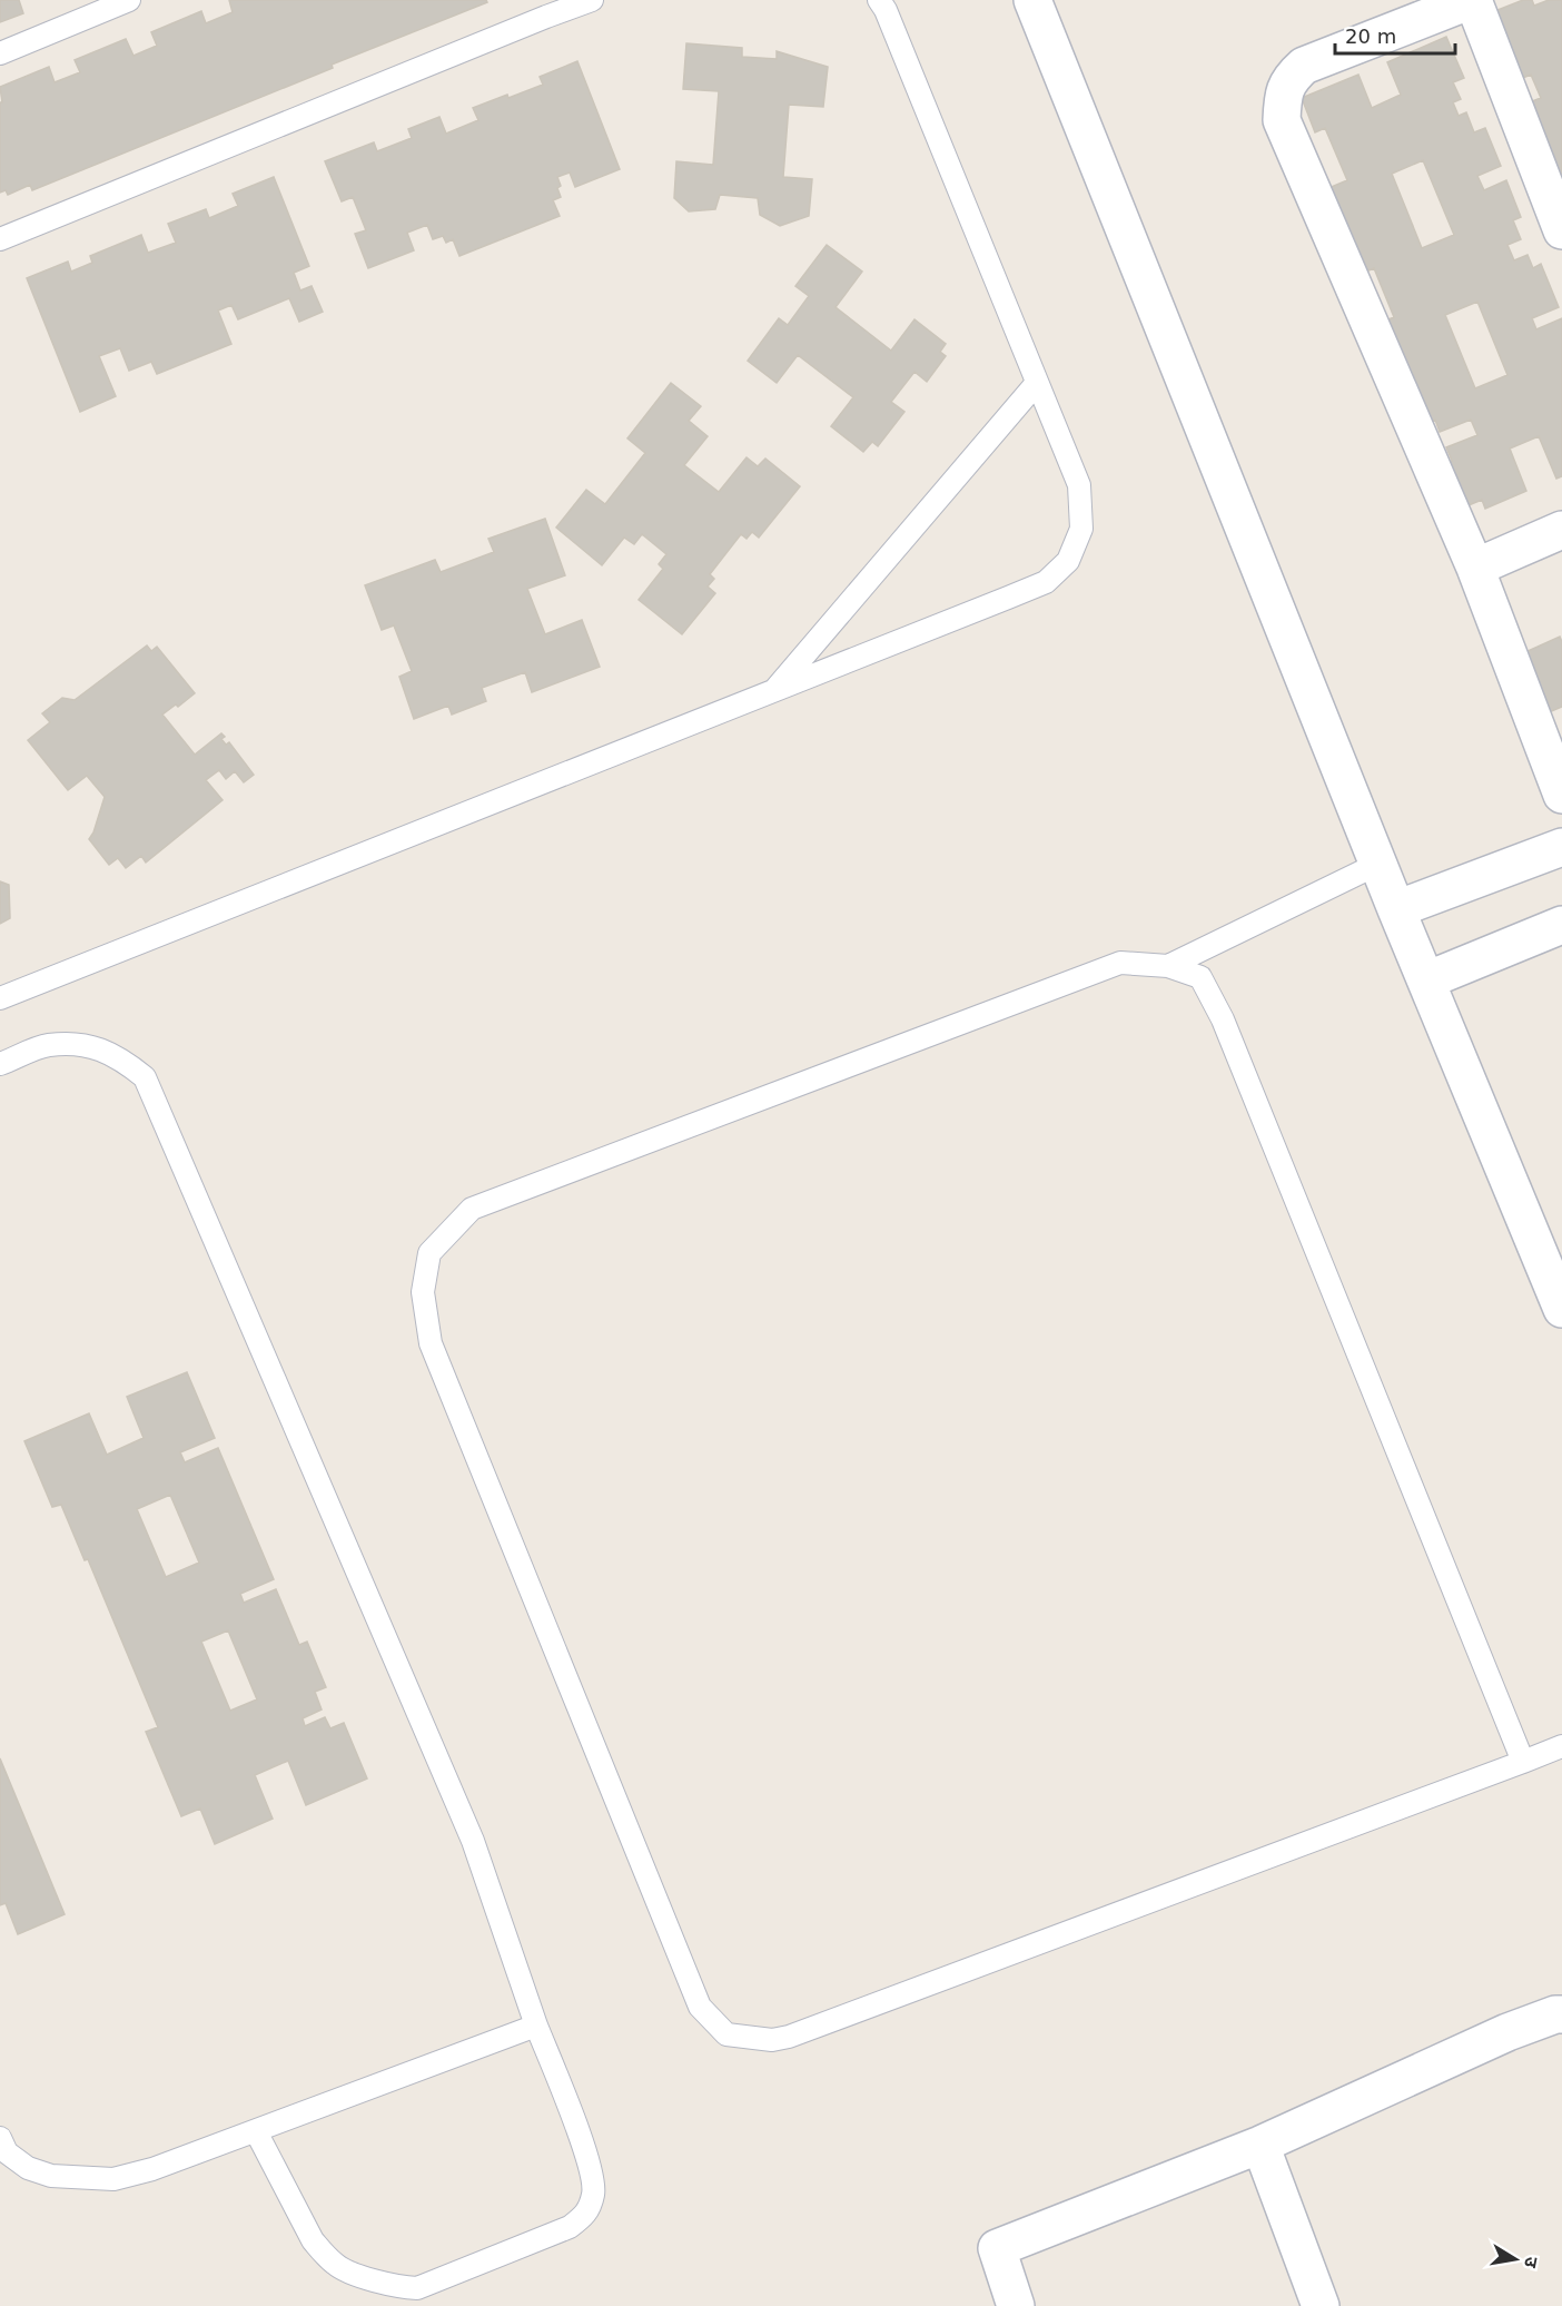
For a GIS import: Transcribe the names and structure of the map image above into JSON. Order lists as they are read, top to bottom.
{
  "scale_bar": "20 m",
  "north": "right"
}
